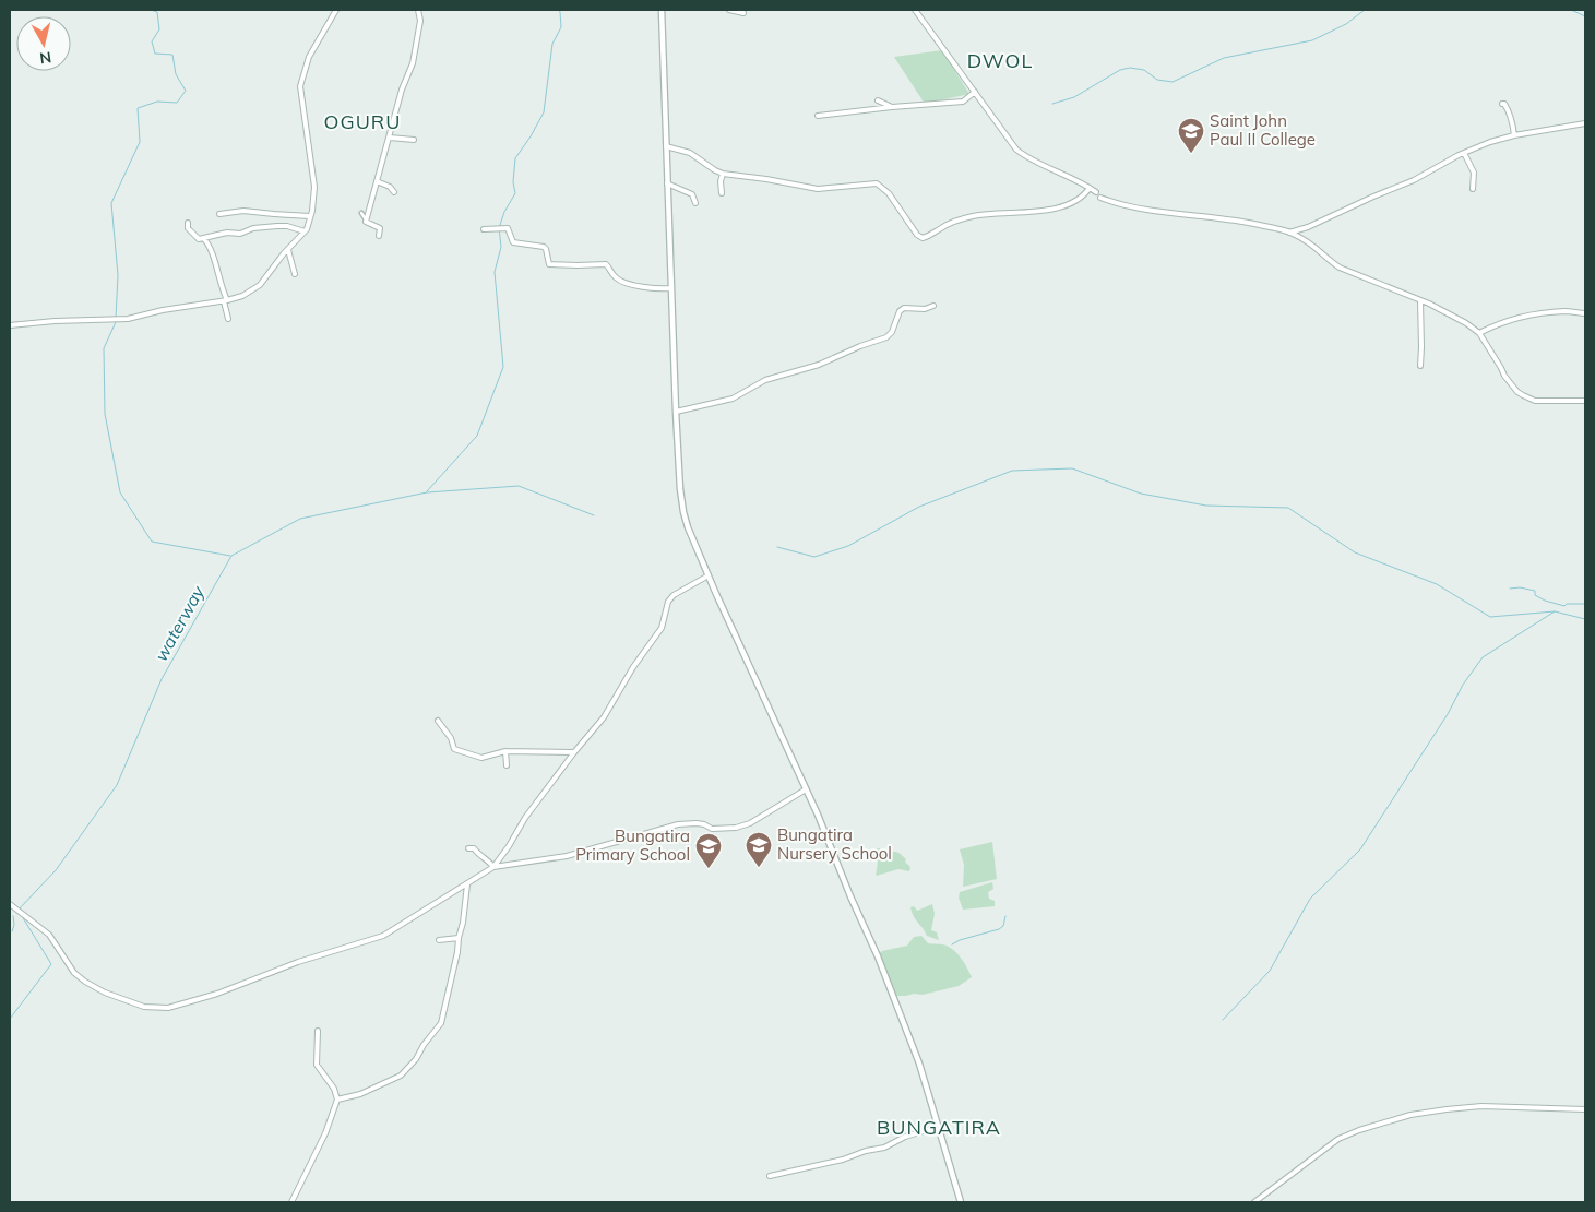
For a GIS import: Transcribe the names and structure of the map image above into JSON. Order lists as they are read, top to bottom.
{
  "districts": ["DWOL", "OGURU", "BUNGATIRA"],
  "water": ["waterway"],
  "places": {
    "school or university": ["Saint John Paul II College", "Bungatira Nursery School", "Bungatira Primary School"]
  },
  "north": "bottom"
}
